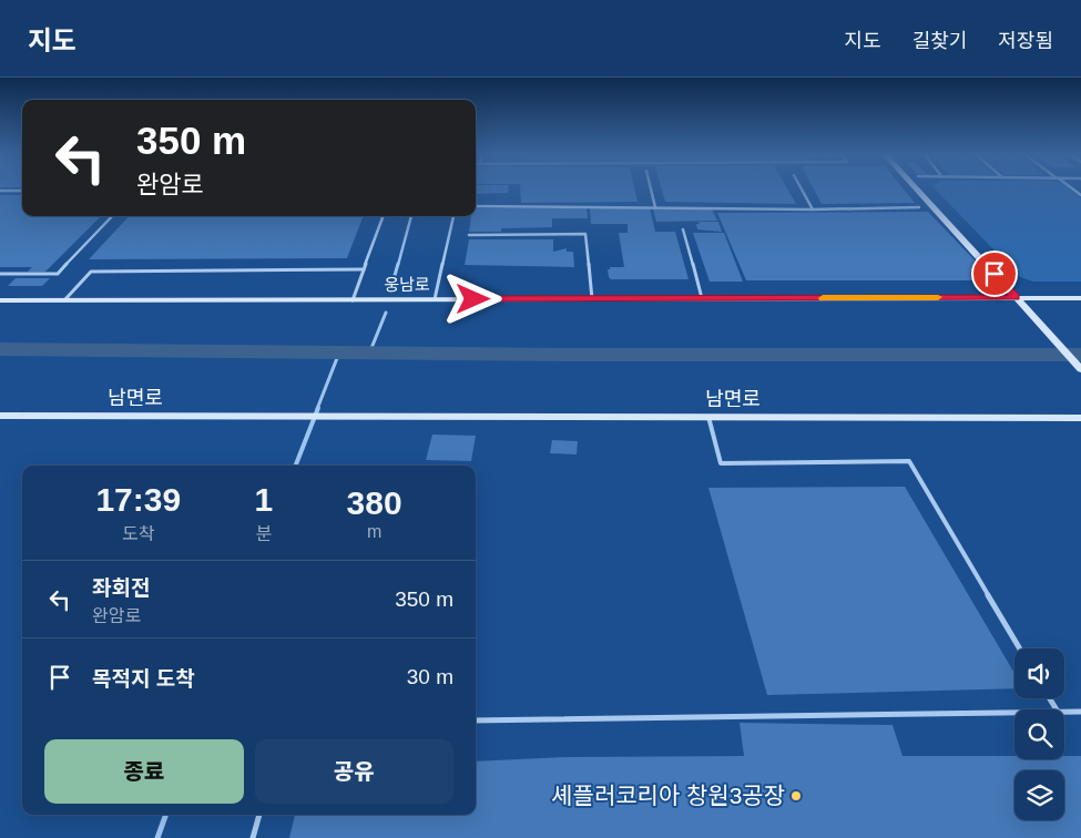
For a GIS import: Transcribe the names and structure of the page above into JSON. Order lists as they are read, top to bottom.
{
  "streets": {
    "street": ["웅남로", "남면로"]
  },
  "places": ["셰플러코리아 창원3공장"],
  "page": {
    "header": "지도",
    "nav": ["지도", "길찾기", "저장됨"],
    "turn": ["350 m", "완암로"],
    "eta": [
      "17:39",
      "도착",
      "1",
      "분",
      "380",
      "m"
    ],
    "list": [
      {
        "name": "좌회전",
        "note": "완암로",
        "value": "350 m"
      },
      {
        "name": "목적지 도착",
        "value": "30 m"
      }
    ],
    "buttons": ["종료", "공유"]
  }
}
